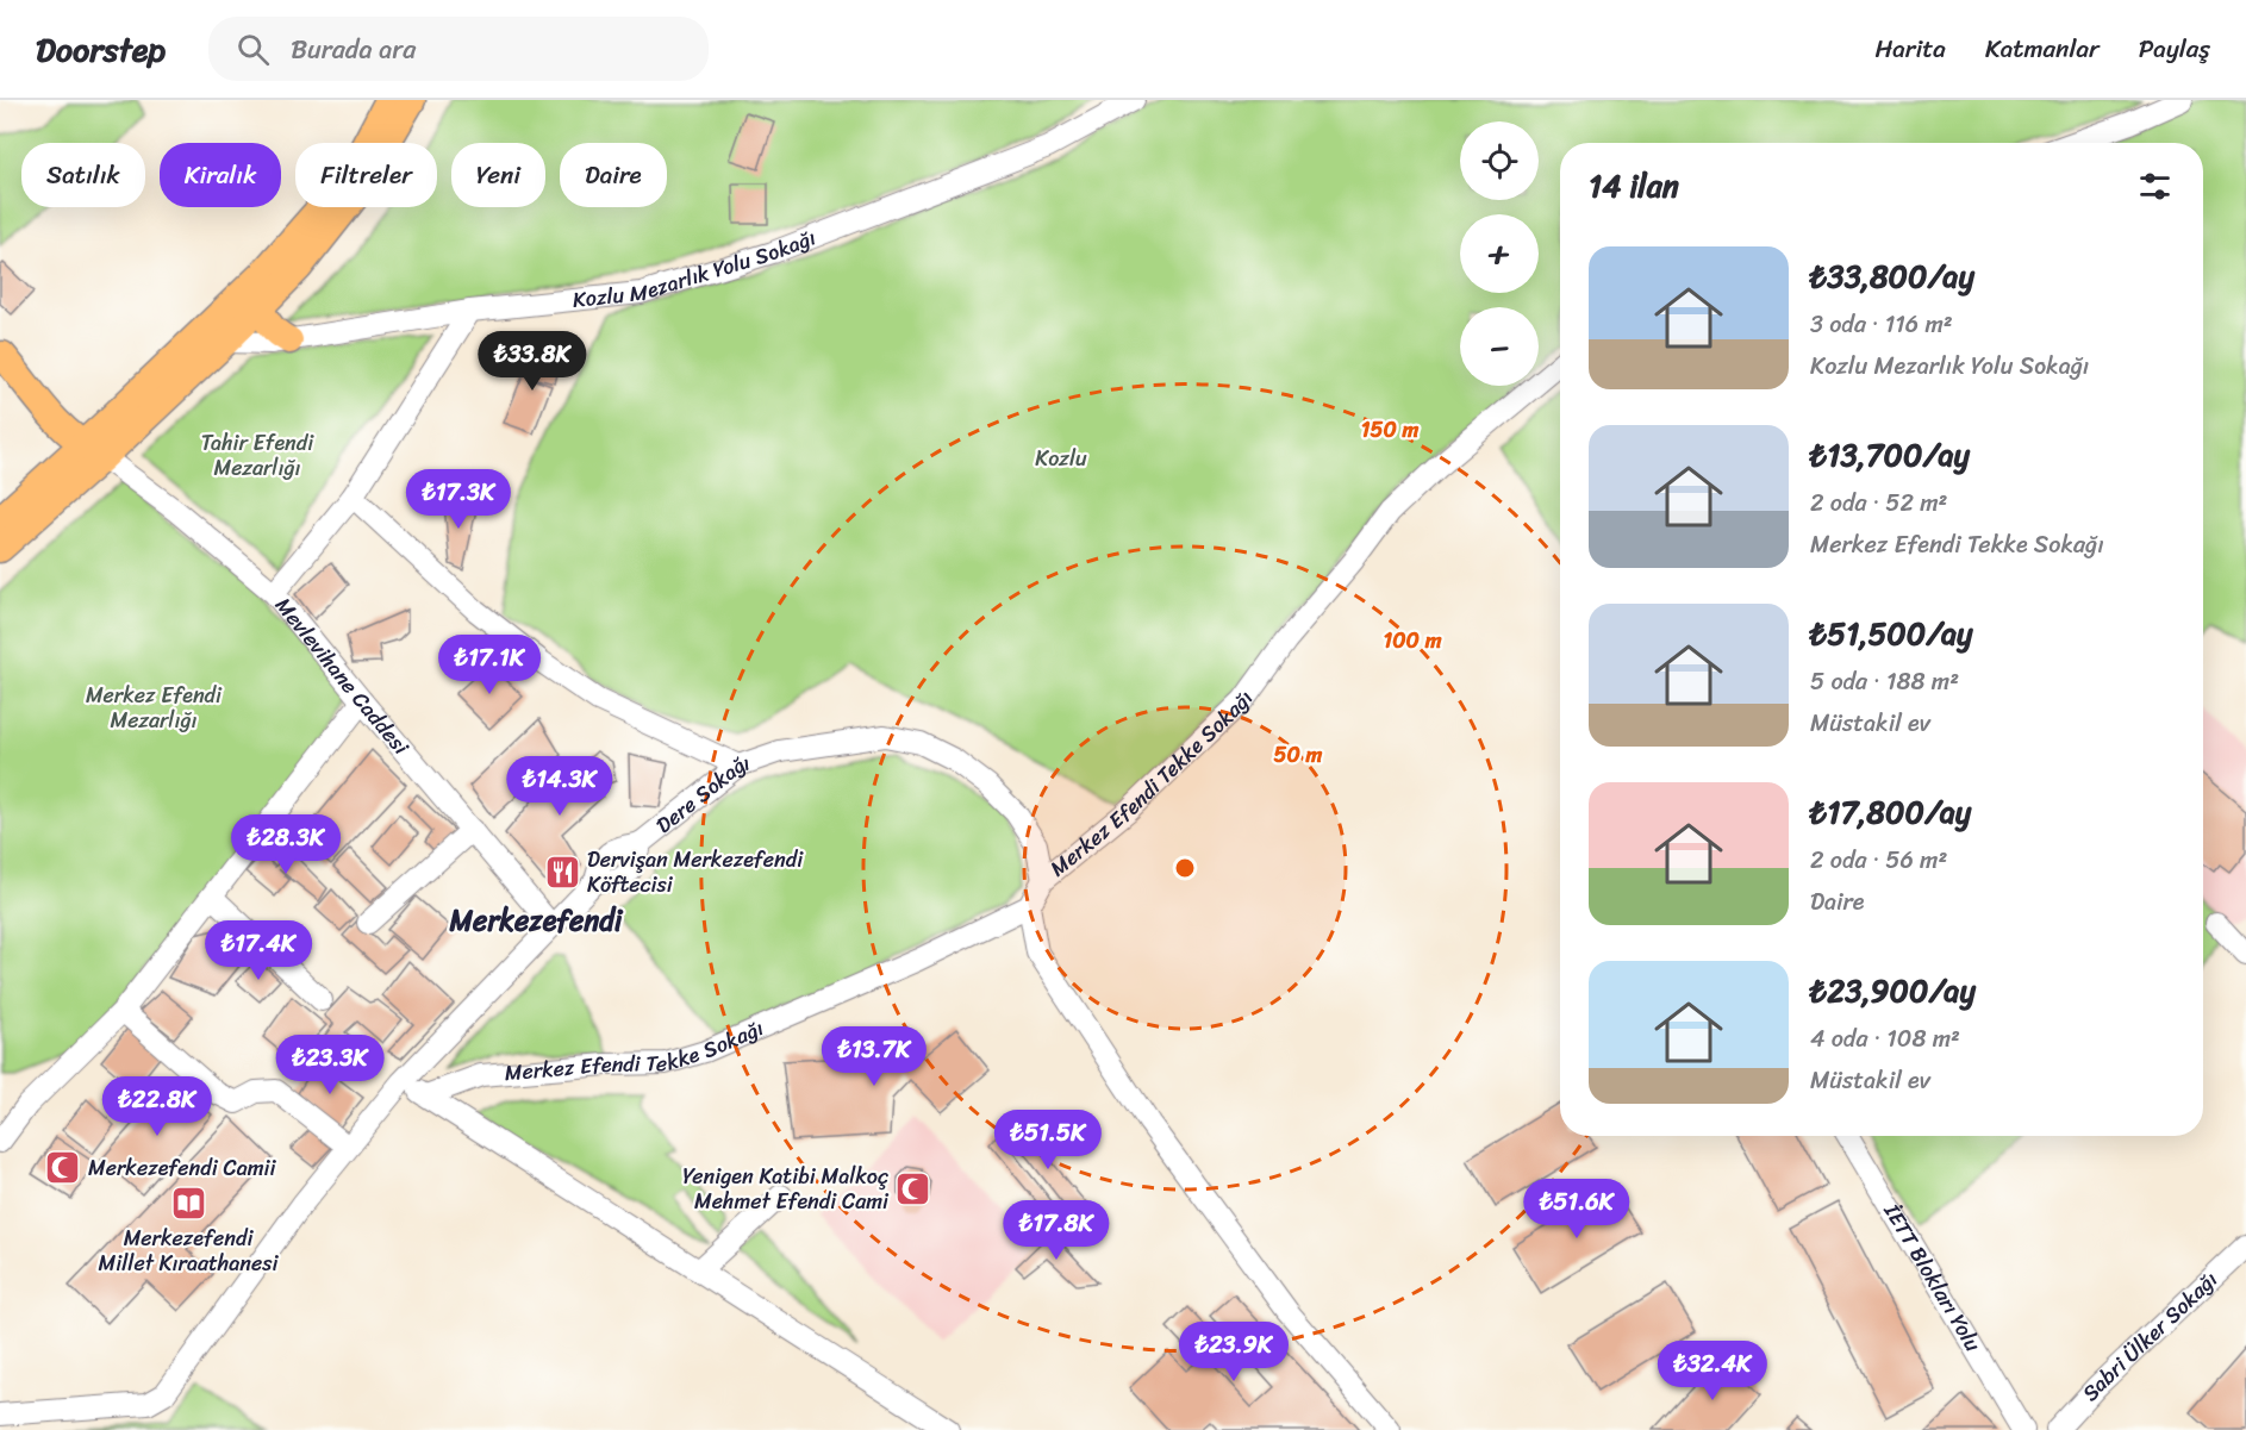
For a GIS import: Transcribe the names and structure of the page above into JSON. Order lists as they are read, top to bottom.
{
  "streets": {
    "street": [
      "Kozlu Mezarlık Yolu Sokağı",
      "Mevlevihane Caddesi",
      "Merkez Efendi Tekke Sokağı",
      "Dere Sokağı",
      "İETT Blokları Yolu",
      "Sabri Ülker Sokağı"
    ]
  },
  "crossings": [
    ["Mevlevihane Caddesi", "Dere Sokağı"],
    ["Merkez Efendi Tekke Sokağı", "Dere Sokağı"]
  ],
  "districts": ["Merkezefendi"],
  "parks": ["Tahir Efendi Mezarlığı", "Kozlu", "Merkez Efendi Mezarlığı"],
  "places": {
    "restaurant": ["Dervişan Merkezefendi Köftecisi"],
    "mosque": ["Merkezefendi Camii", "Yenigen Katibi Malkoç Mehmet Efendi Cami"],
    "library": ["Merkezefendi Millet Kıraathanesi"]
  },
  "page": {
    "header": "Doorstep",
    "search": "Burada ara",
    "nav": ["Harita", "Katmanlar", "Paylaş"],
    "map_buttons": ["+", "−"],
    "chip": [
      "Satılık",
      "Kiralık",
      "Filtreler",
      "Yeni",
      "Daire"
    ],
    "heading": "14 ilan",
    "list": [
      {
        "name": "₺33,800/ay",
        "note": "3 oda · 116 m² · Kozlu Mezarlık Yolu Sokağı"
      },
      {
        "name": "₺13,700/ay",
        "note": "2 oda · 52 m² · Merkez Efendi Tekke Sokağı"
      },
      {
        "name": "₺51,500/ay",
        "note": "5 oda · 188 m² · Müstakil ev"
      },
      {
        "name": "₺17,800/ay",
        "note": "2 oda · 56 m² · Daire"
      },
      {
        "name": "₺23,900/ay",
        "note": "4 oda · 108 m² · Müstakil ev"
      }
    ],
    "price": [
      "₺33.8K",
      "₺17.3K",
      "₺17.1K",
      "₺14.3K",
      "₺28.3K",
      "₺17.4K",
      "₺13.7K",
      "₺23.3K",
      "₺22.8K",
      "₺51.5K",
      "₺51.6K",
      "₺17.8K",
      "₺23.9K",
      "₺32.4K"
    ]
  },
  "rings": ["150 m", "100 m", "50 m"]
}
